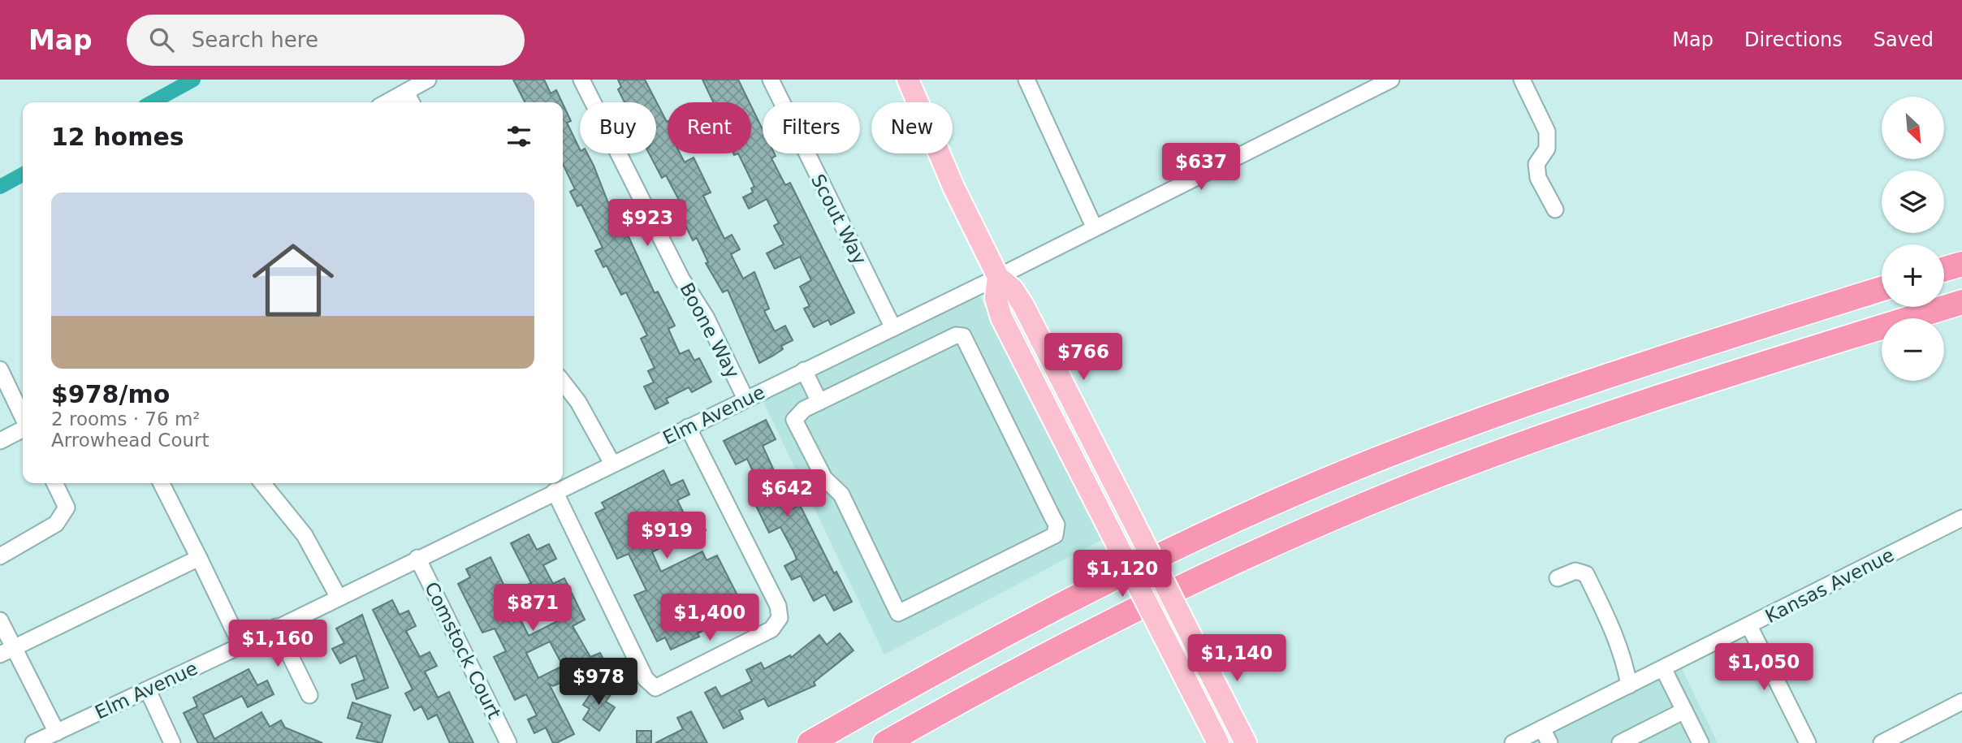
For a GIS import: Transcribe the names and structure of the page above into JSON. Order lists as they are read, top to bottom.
{
  "streets": {
    "street": [
      "Scout Way",
      "Boone Way",
      "Elm Avenue",
      "Kansas Avenue",
      "Comstock Court"
    ]
  },
  "crossings": [
    ["Scout Way", "Elm Avenue"],
    ["Boone Way", "Elm Avenue"],
    ["Elm Avenue", "Comstock Court"]
  ],
  "north": "bottom right",
  "page": {
    "header": "Map",
    "search": "Search here",
    "nav": ["Map", "Directions", "Saved"],
    "map_buttons": ["+", "−"],
    "chip": [
      "Buy",
      "Rent",
      "Filters",
      "New"
    ],
    "heading": "12 homes",
    "price": [
      "$637",
      "$923",
      "$766",
      "$642",
      "$919",
      "$1,120",
      "$871",
      "$1,400",
      "$1,160",
      "$1,140",
      "$1,050",
      "$978"
    ],
    "list": [
      {
        "name": "$978/mo",
        "note": "2 rooms · 76 m² · Arrowhead Court"
      }
    ]
  }
}
